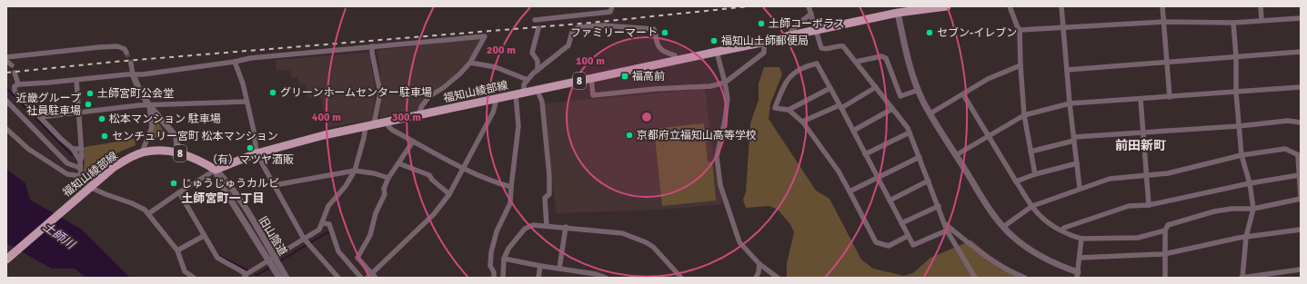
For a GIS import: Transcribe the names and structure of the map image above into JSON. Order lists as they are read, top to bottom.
{
  "streets": {
    "main road": ["8", "福知山綾部線"],
    "street": ["旧山陰道"]
  },
  "districts": ["前田新町", "土師宮町一丁目"],
  "water": ["土師川"],
  "places": {
    "other": [
      "土師コーポラス",
      "ファミリーマート",
      "セブン-イレブン",
      "福知山土師郵便局",
      "グリーンホームセンター駐車場",
      "土師宮町公会堂",
      "近畿グループ 社員駐車場",
      "松本マンション 駐車場",
      "京都府立福知山高等学校",
      "センチュリー宮町 松本マンション",
      "（有）マツヤ酒販",
      "じゅうじゅうカルビ"
    ],
    "transit": ["福高前"]
  },
  "rings": [
    "200 m",
    "100 m",
    "300 m",
    "400 m"
  ]
}
